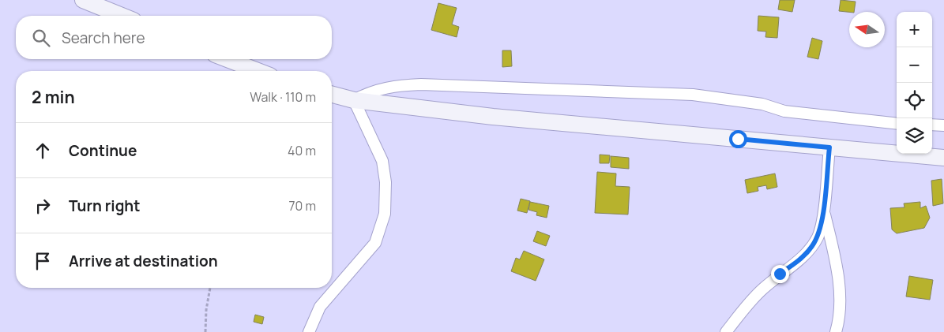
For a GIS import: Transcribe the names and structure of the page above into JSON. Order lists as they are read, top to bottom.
{
  "north": "left",
  "page": {
    "map_buttons": ["+", "−"],
    "search": "Search here",
    "heading": ["2 min", "Walk · 110 m"],
    "list": [
      ["Continue", "40 m"],
      ["Turn right", "70 m"],
      "Arrive at destination"
    ]
  }
}
